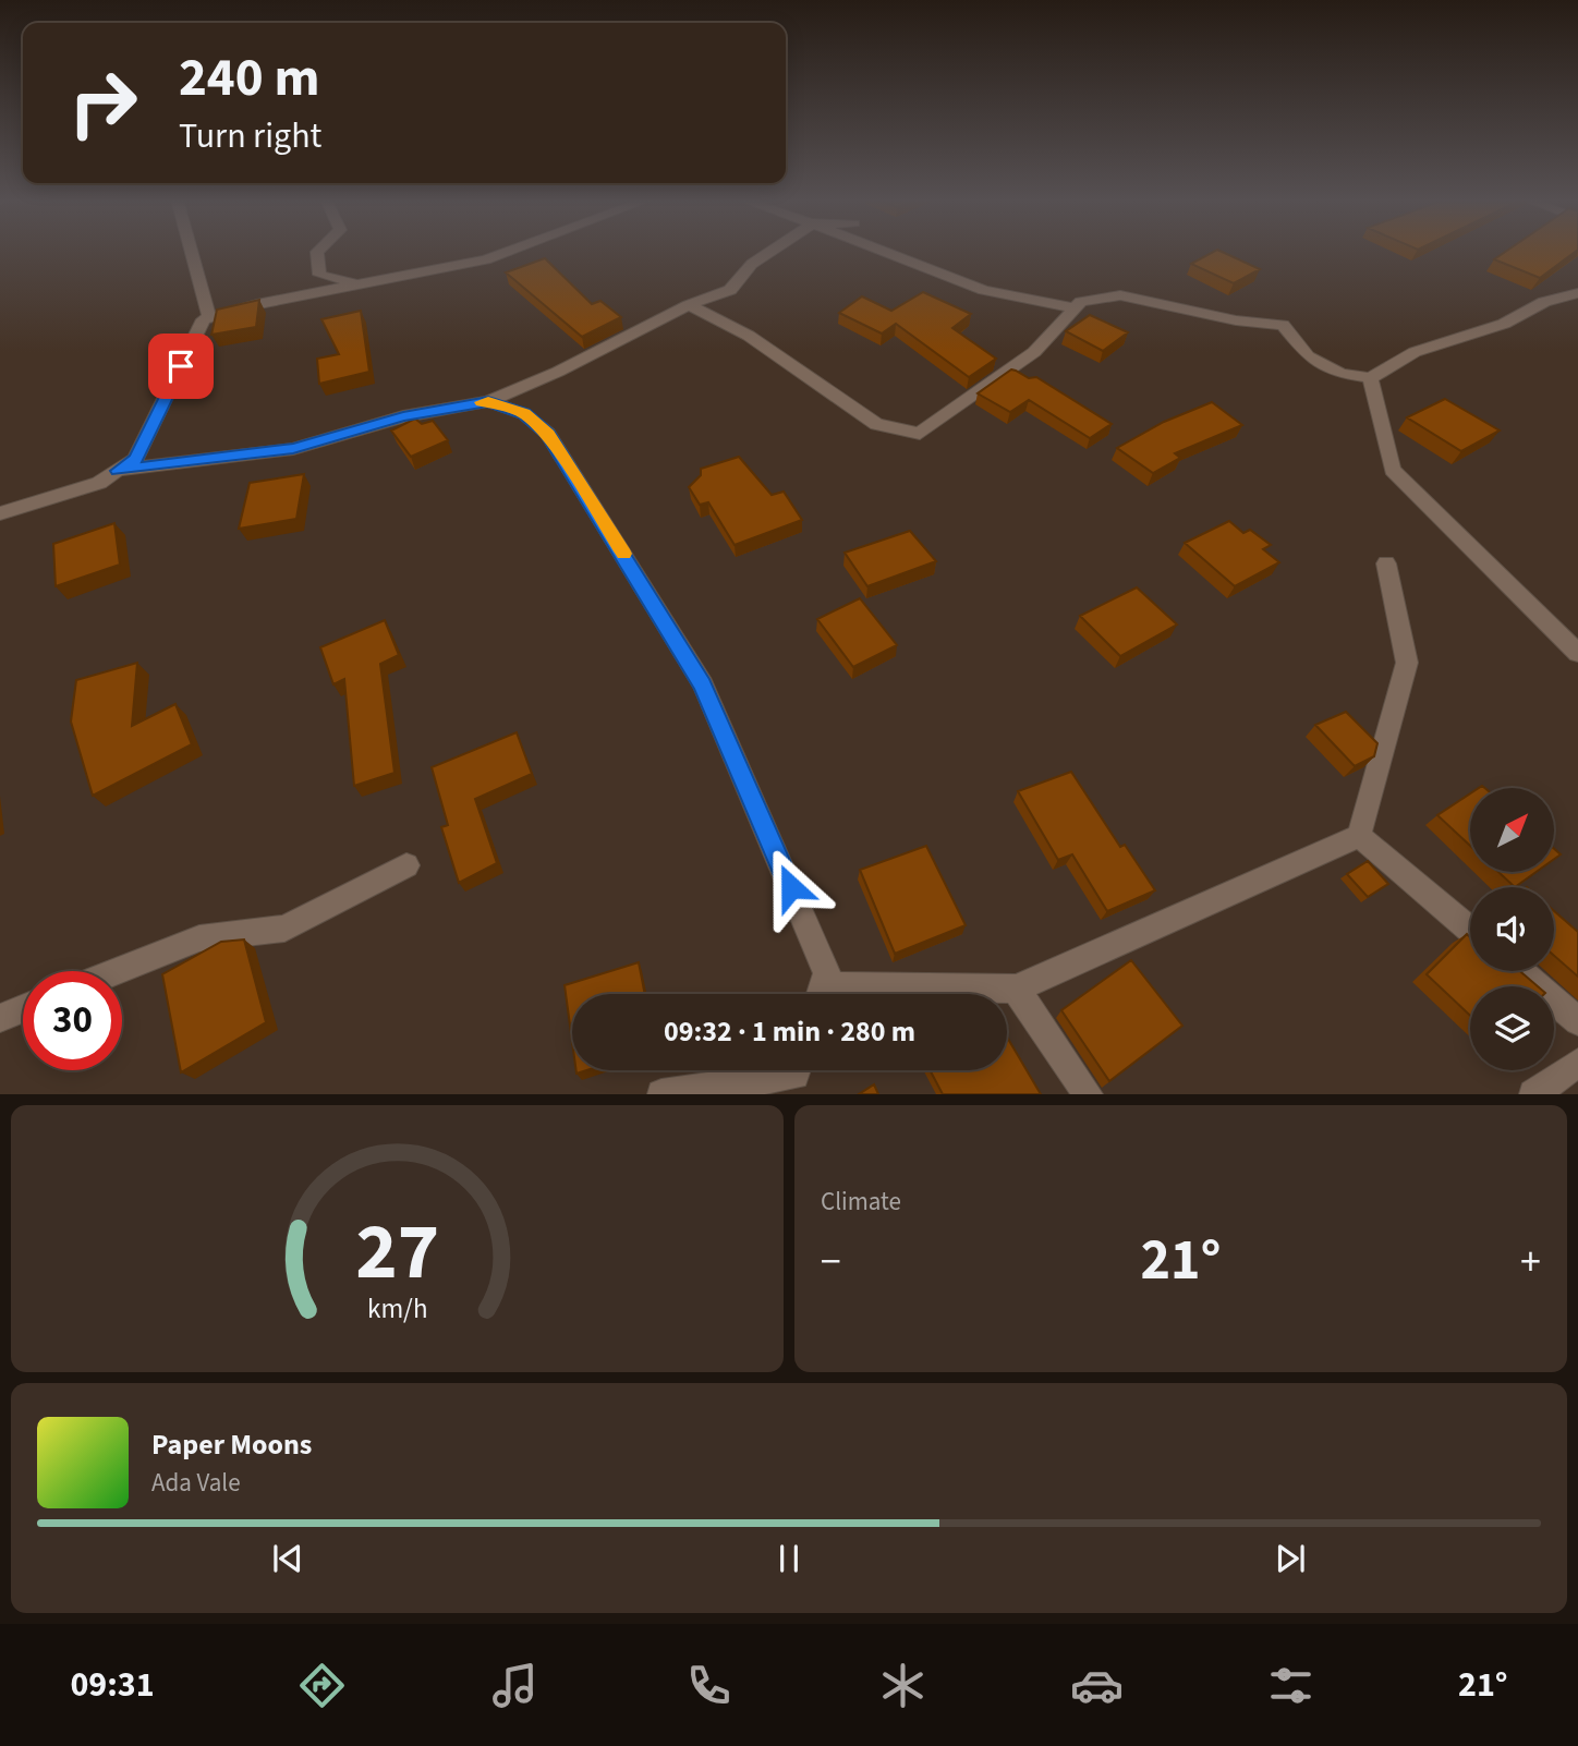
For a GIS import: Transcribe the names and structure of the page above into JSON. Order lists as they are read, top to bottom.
{
  "north": "top right",
  "page": {
    "turn": ["240 m", "Turn right"],
    "limit": "30",
    "trip": "09:32 · 1 min · 280 m",
    "tile": "Climate",
    "heat": ["−", "21°", "+"],
    "song": ["Paper Moons", "Ada Vale"],
    "tabs": ["09:31", "21°"],
    "gauge": ["27", "km/h"]
  }
}
